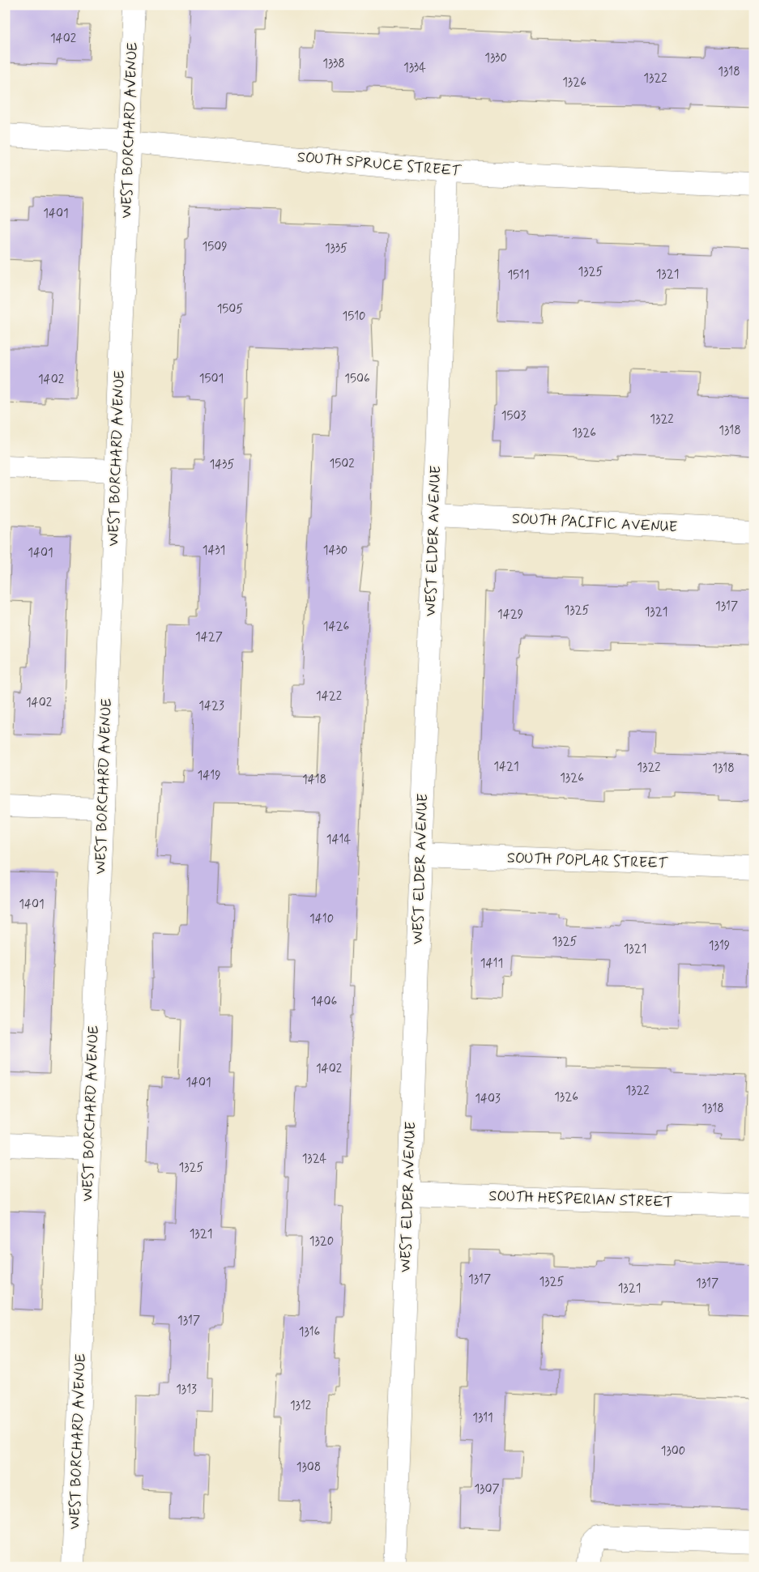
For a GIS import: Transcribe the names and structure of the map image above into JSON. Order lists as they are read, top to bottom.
{
  "streets": {
    "street": [
      "WEST BORCHARD AVENUE",
      "SOUTH SPRUCE STREET",
      "SOUTH PACIFIC AVENUE",
      "WEST ELDER AVENUE",
      "SOUTH POPLAR STREET",
      "SOUTH HESPERIAN STREET"
    ]
  },
  "crossings": [
    ["WEST BORCHARD AVENUE", "SOUTH SPRUCE STREET"],
    ["SOUTH SPRUCE STREET", "WEST ELDER AVENUE"],
    ["SOUTH PACIFIC AVENUE", "WEST ELDER AVENUE"],
    ["WEST ELDER AVENUE", "SOUTH POPLAR STREET"],
    ["WEST ELDER AVENUE", "SOUTH HESPERIAN STREET"]
  ],
  "house_numbers": [
    "1402",
    "1330",
    "1338",
    "1334",
    "1318",
    "1322",
    "1326",
    "1401",
    "1509",
    "1335",
    "1325",
    "1321",
    "1511",
    "1505",
    "1510",
    "1501",
    "1506",
    "1402",
    "1503",
    "1322",
    "1318",
    "1326",
    "1502",
    "1435",
    "1431",
    "1430",
    "1401",
    "1317",
    "1325",
    "1321",
    "1429",
    "1426",
    "1427",
    "1422",
    "1402",
    "1423",
    "1421",
    "1322",
    "1318",
    "1419",
    "1326",
    "1418",
    "1414",
    "1401",
    "1410",
    "1325",
    "1319",
    "1321",
    "1411",
    "1406",
    "1402",
    "1401",
    "1322",
    "1326",
    "1403",
    "1318",
    "1324",
    "1325",
    "1321",
    "1320",
    "1317",
    "1325",
    "1317",
    "1321",
    "1317",
    "1316",
    "1313",
    "1312",
    "1311",
    "1300",
    "1308",
    "1307"
  ]
}
